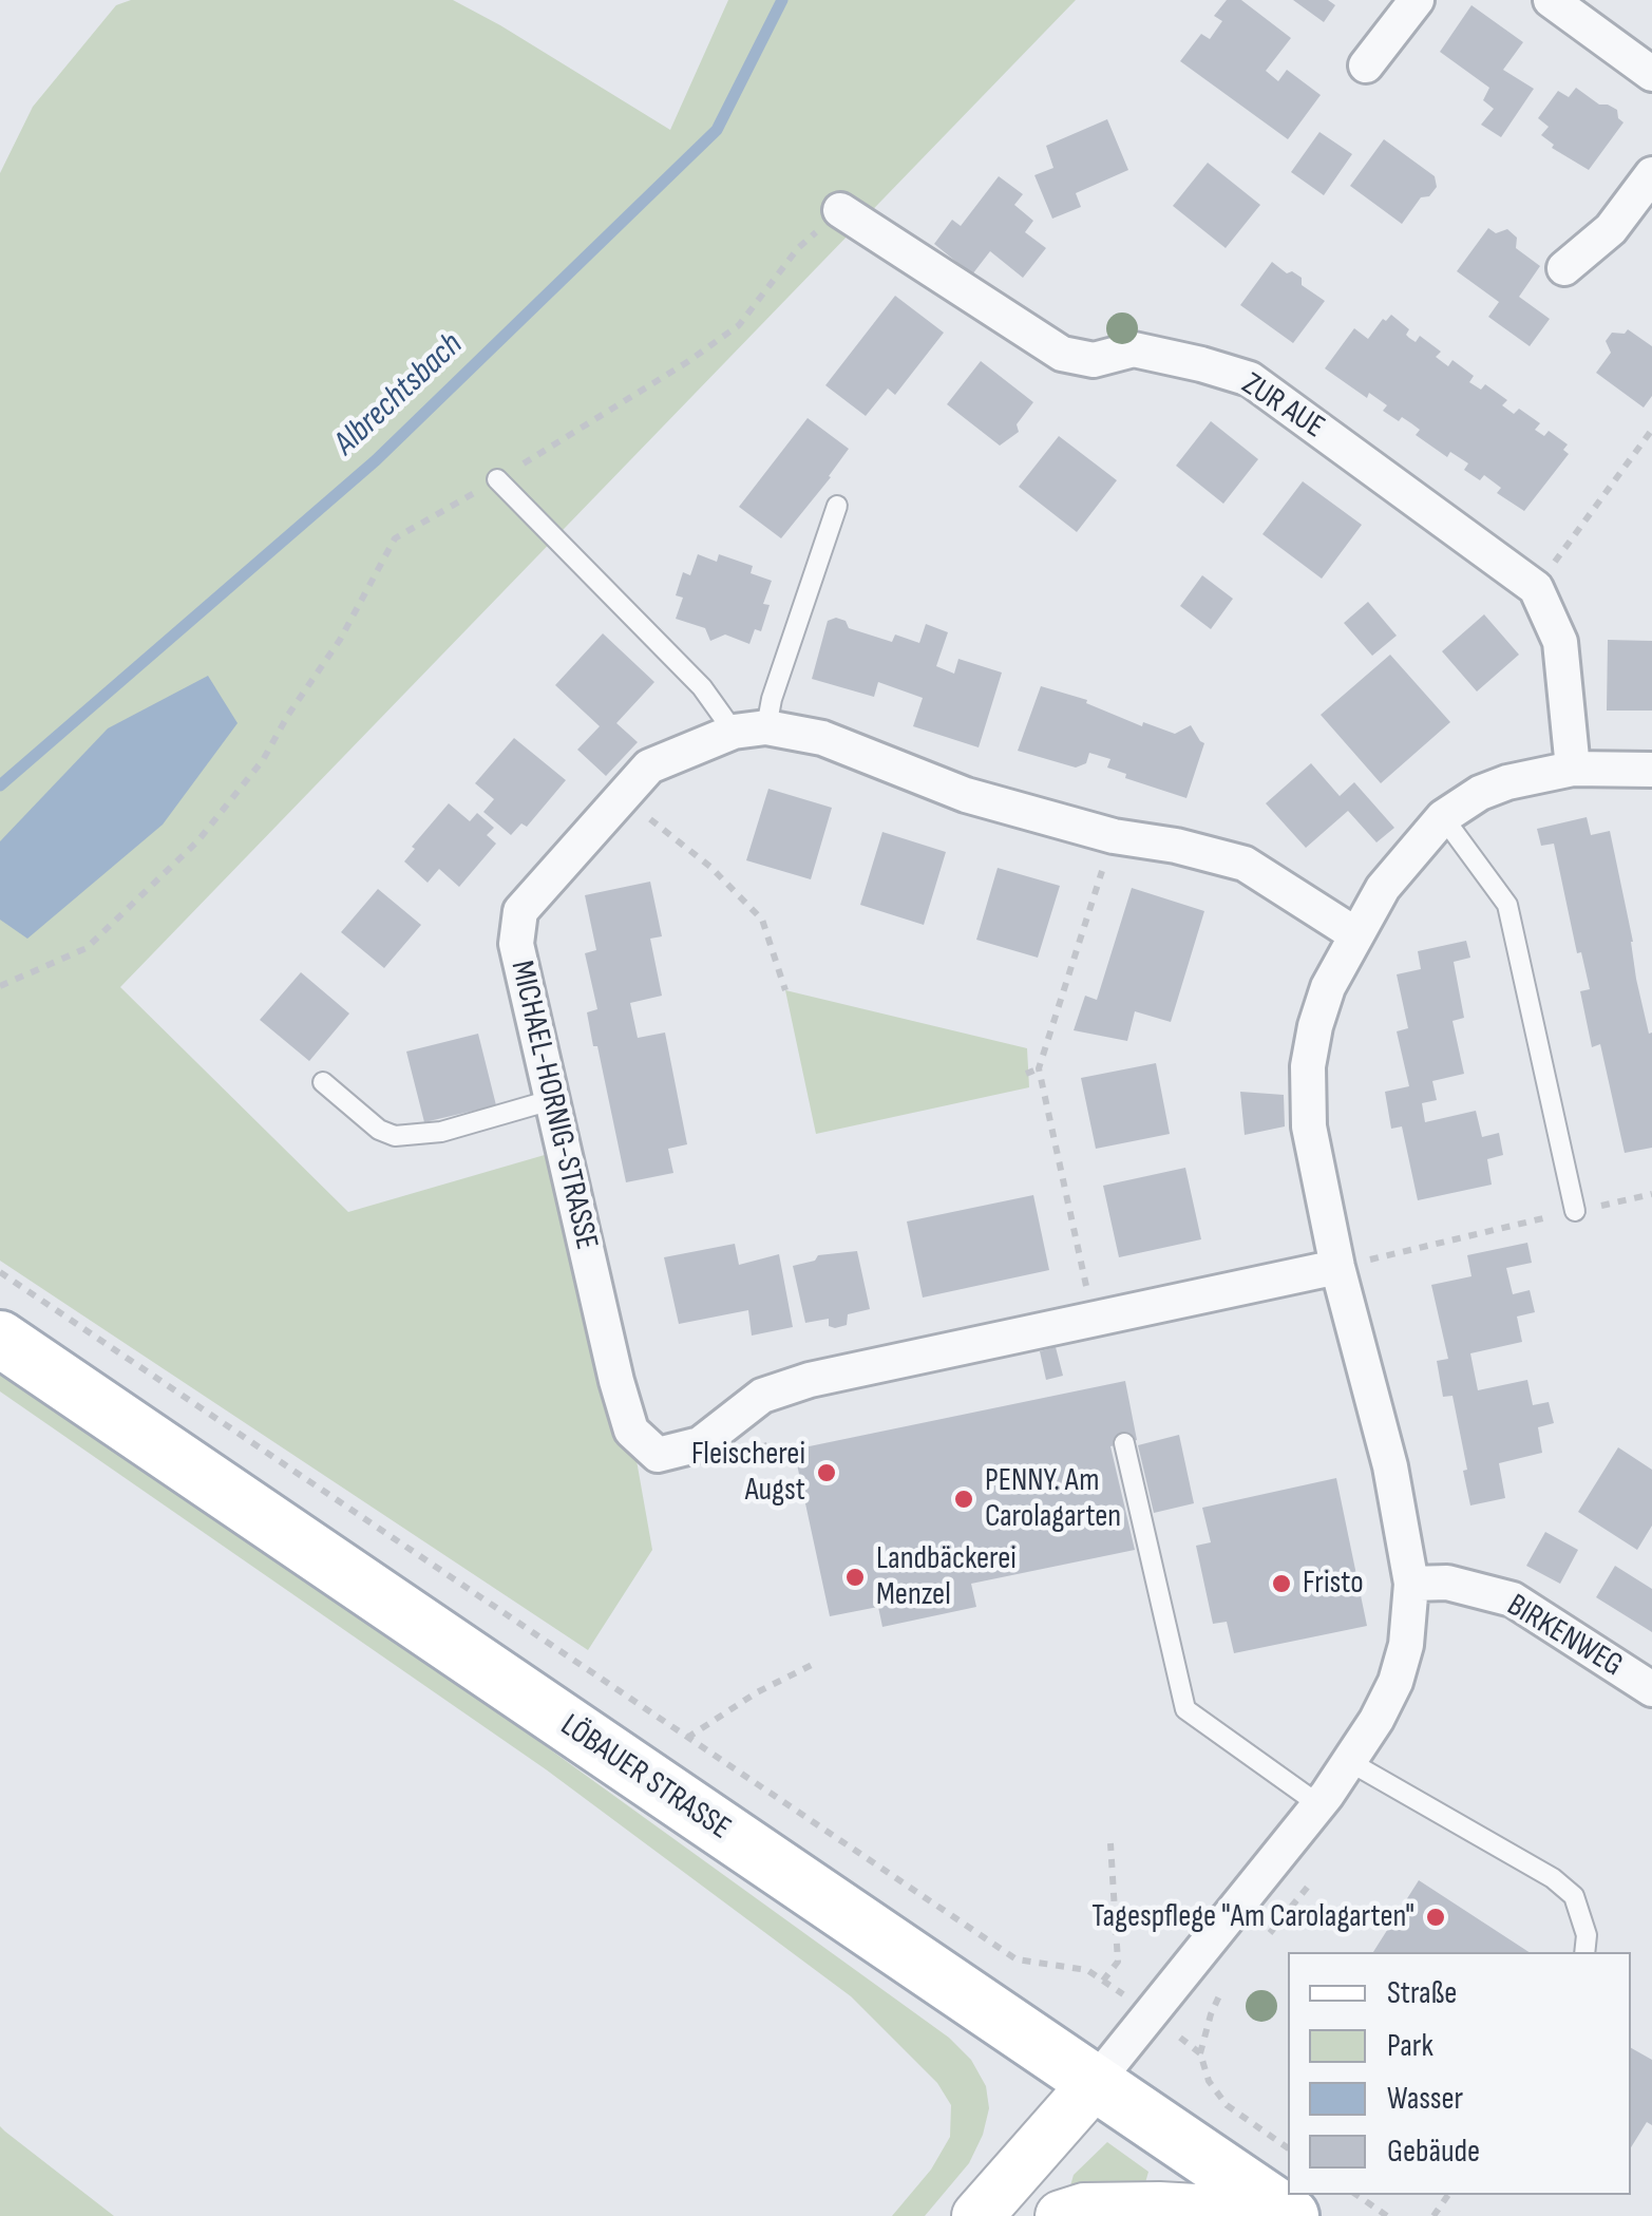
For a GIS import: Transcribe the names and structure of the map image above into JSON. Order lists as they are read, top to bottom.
{
  "streets": {
    "main road": ["LÖBAUER STRASSE"],
    "street": ["ZUR AUE", "MICHAEL-HORNIG-STRASSE", "BIRKENWEG"]
  },
  "water": ["Albrechtsbach"],
  "places": [
    "Fleischerei Augst",
    "PENNY. Am Carolagarten",
    "Landbäckerei Menzel",
    "Fristo",
    "Tagespflege \"Am Carolagarten\""
  ],
  "legend": [
    "Straße",
    "Park",
    "Wasser",
    "Gebäude"
  ]
}
